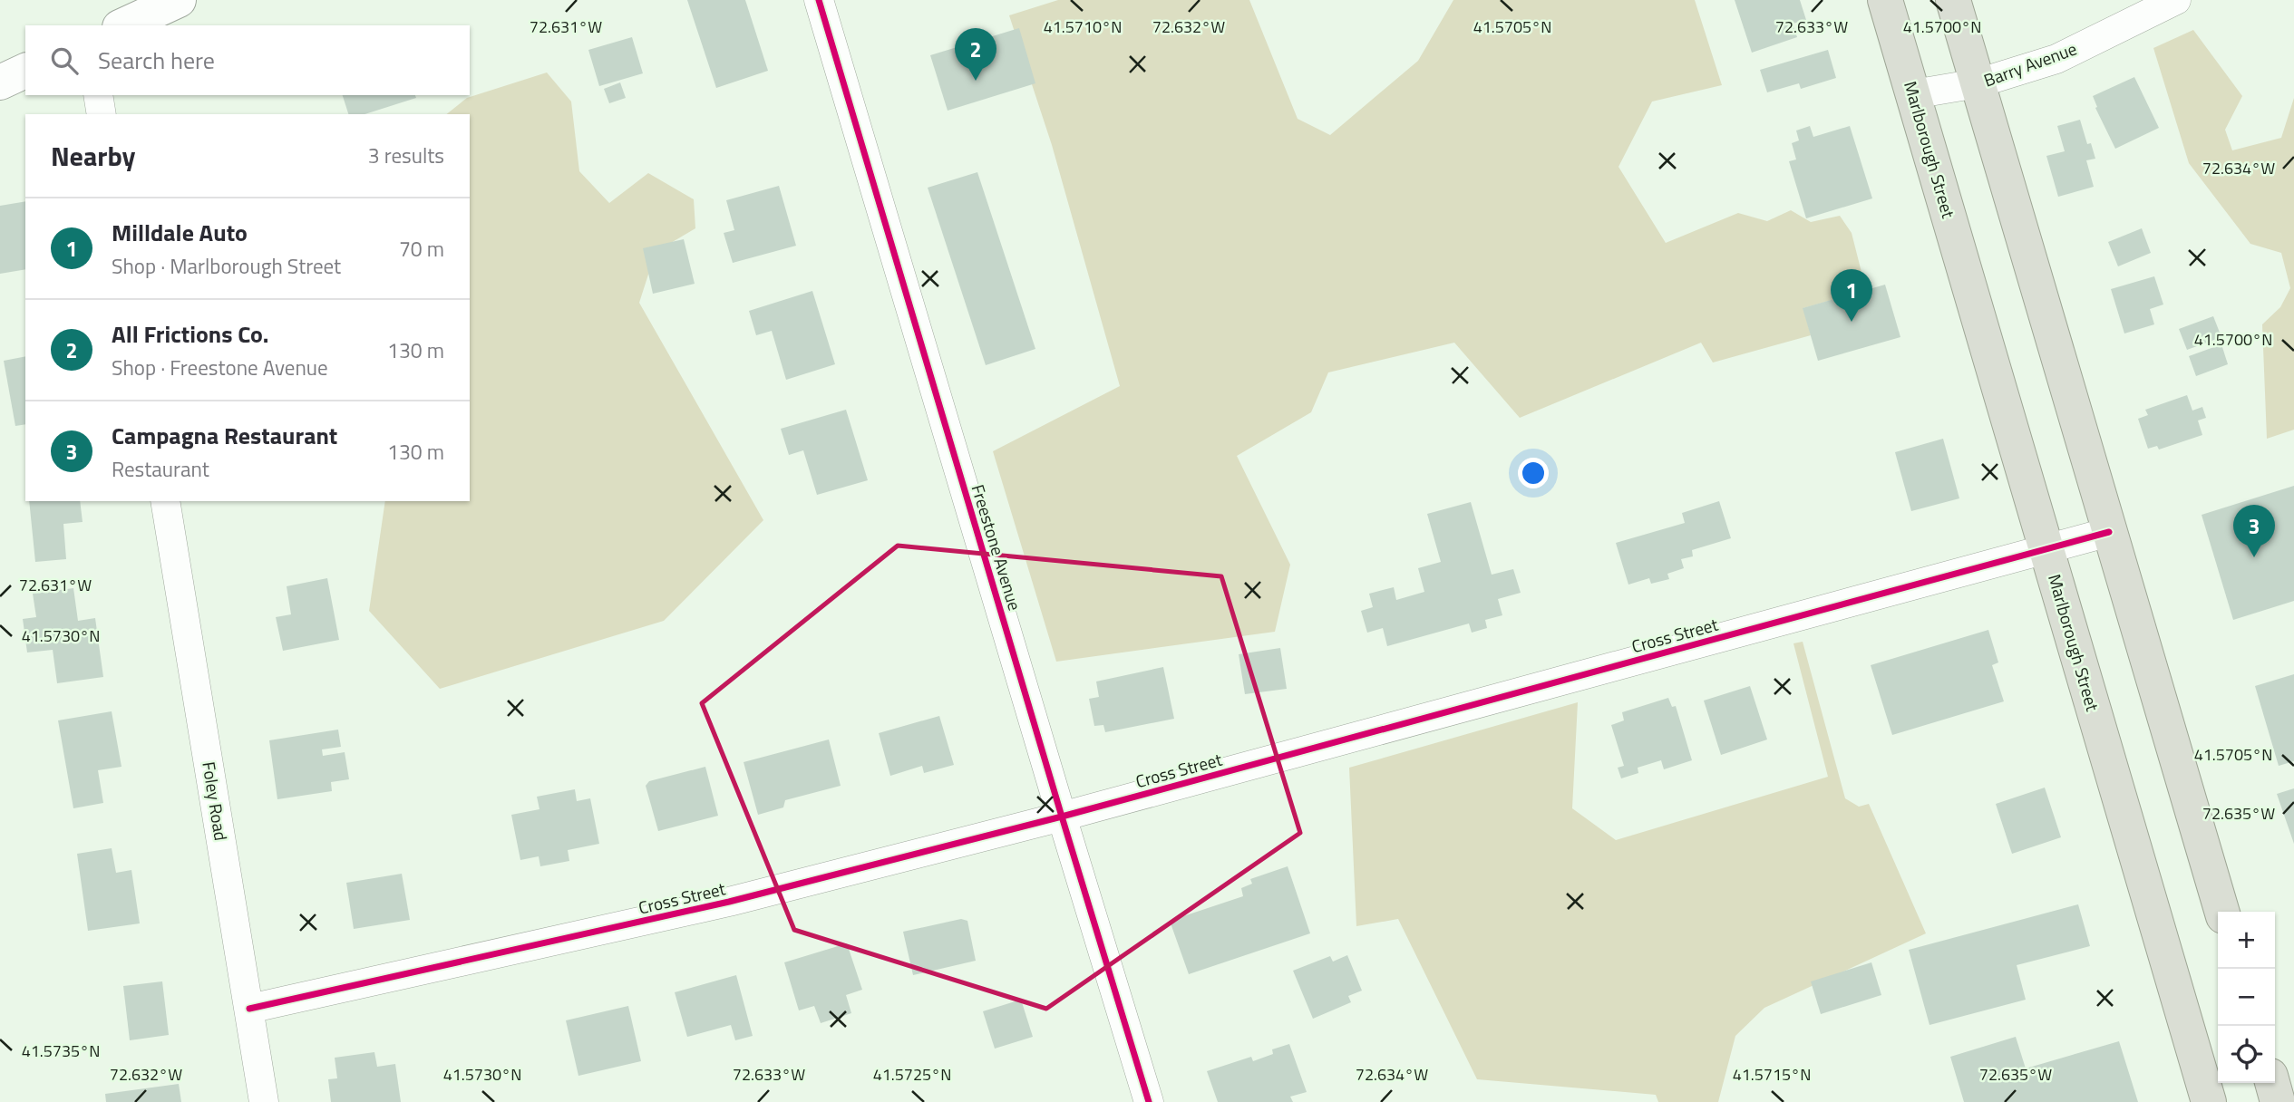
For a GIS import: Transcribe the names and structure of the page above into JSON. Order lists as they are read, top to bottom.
{
  "streets": {
    "highway": ["Marlborough Street"],
    "street": [
      "Barry Avenue",
      "Freestone Avenue",
      "Cross Street",
      "Foley Road"
    ]
  },
  "crossings": [
    ["Barry Avenue", "Marlborough Street"],
    ["Marlborough Street", "Cross Street"],
    ["Freestone Avenue", "Cross Street"],
    ["Cross Street", "Foley Road"]
  ],
  "page": {
    "search": "Search here",
    "pins": ["2", "1", "3"],
    "heading": ["Nearby", "3 results"],
    "list": [
      {
        "mark": "1",
        "name": "Milldale Auto",
        "note": "Shop · Marlborough Street",
        "value": "70 m"
      },
      {
        "mark": "2",
        "name": "All Frictions Co.",
        "note": "Shop · Freestone Avenue",
        "value": "130 m"
      },
      {
        "mark": "3",
        "name": "Campagna Restaurant",
        "note": "Restaurant",
        "value": "130 m"
      }
    ],
    "map_buttons": ["+", "−"]
  },
  "coordinates": [
    "41.5710°N",
    "41.5705°N",
    "41.5700°N",
    "72.631°W",
    "72.632°W",
    "72.633°W",
    "72.634°W",
    "41.5730°N",
    "72.635°W",
    "41.5735°N",
    "41.5725°N",
    "41.5715°N"
  ]
}
